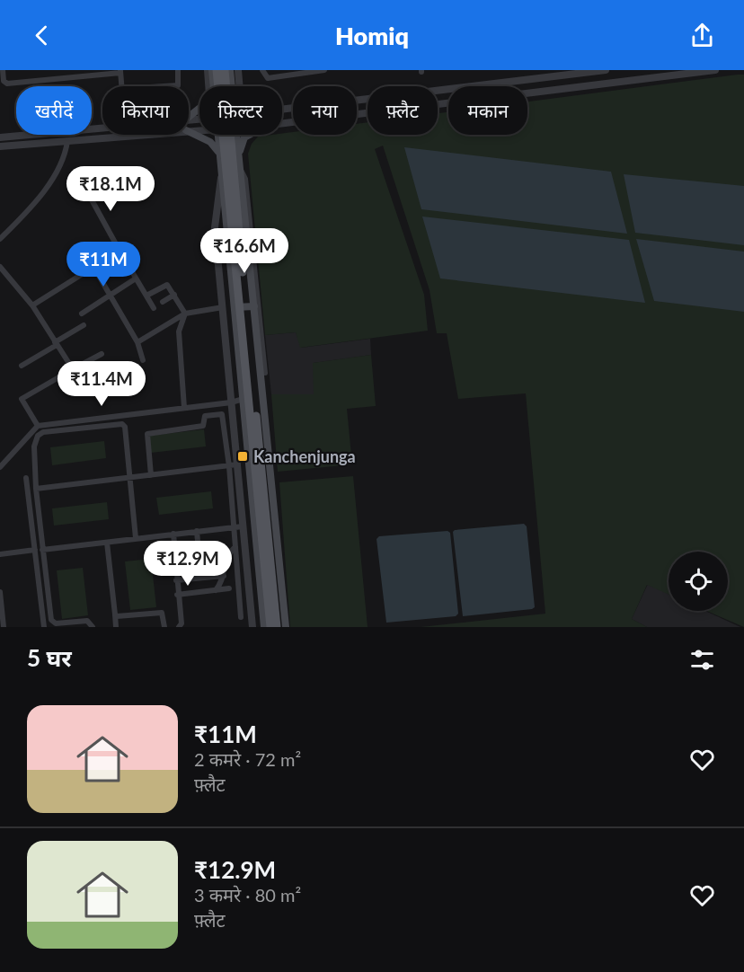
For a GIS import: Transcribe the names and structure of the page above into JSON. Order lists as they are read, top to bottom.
{
  "places": {
    "transit": ["Kanchenjunga"]
  },
  "page": {
    "header": "Homiq",
    "chip": [
      "खरीदें",
      "किराया",
      "फ़िल्टर",
      "नया",
      "फ़्लैट",
      "मकान"
    ],
    "price": [
      "₹18.1M",
      "₹16.6M",
      "₹11M",
      "₹11.4M",
      "₹12.9M"
    ],
    "heading": "5 घर",
    "list": [
      {
        "name": "₹11M",
        "note": "2 कमरे · 72 m² · फ़्लैट"
      },
      {
        "name": "₹12.9M",
        "note": "3 कमरे · 80 m² · फ़्लैट"
      }
    ]
  }
}
